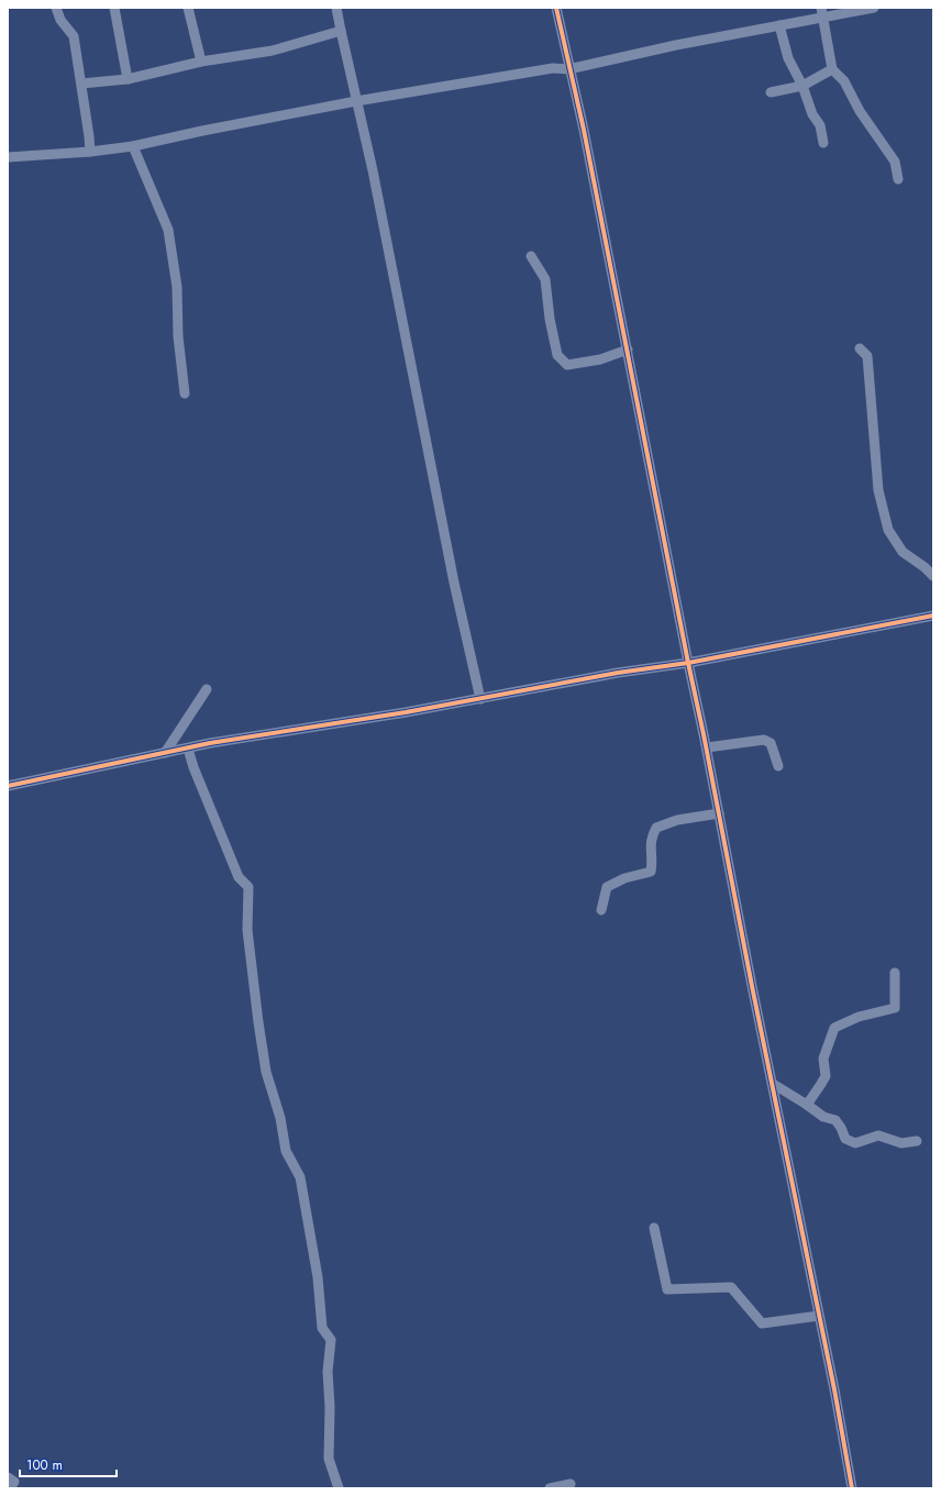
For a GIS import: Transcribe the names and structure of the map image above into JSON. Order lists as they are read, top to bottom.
{
  "scale_bar": "100 m"
}
